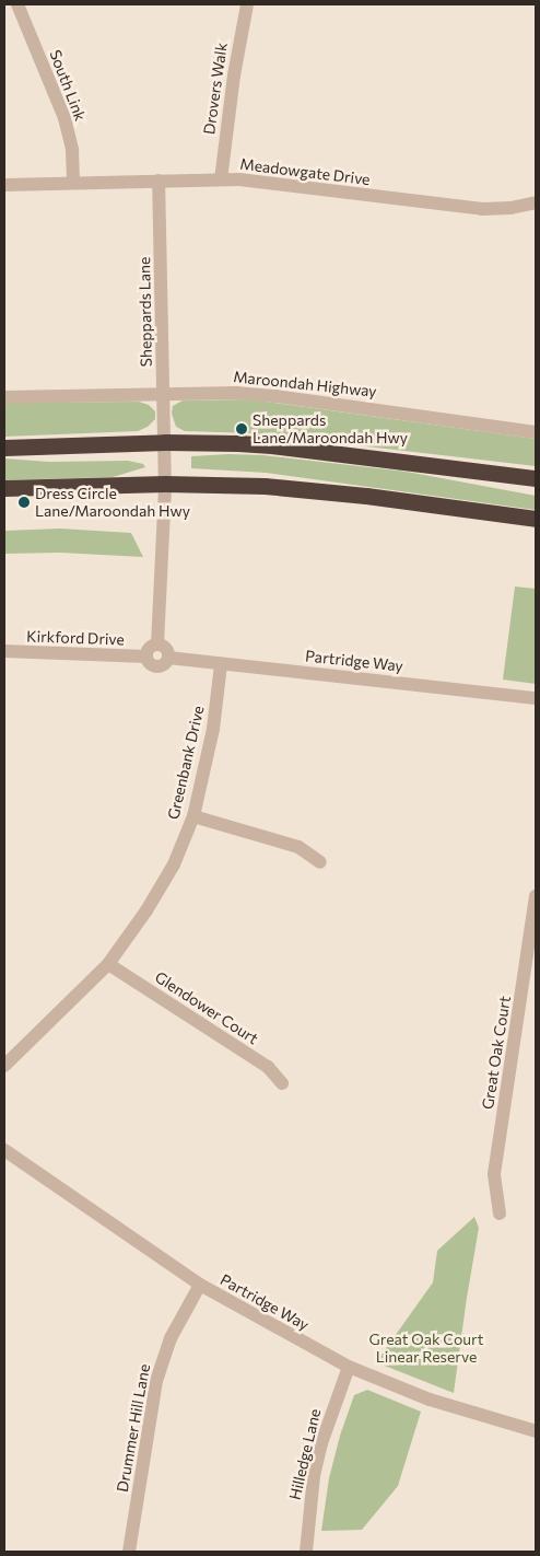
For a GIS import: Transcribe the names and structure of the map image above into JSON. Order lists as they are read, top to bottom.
{
  "streets": {
    "street": [
      "South Link",
      "Drovers Walk",
      "Meadowgate Drive",
      "Sheppards Lane",
      "Maroondah Highway",
      "Kirkford Drive",
      "Partridge Way",
      "Greenbank Drive",
      "Glendower Court",
      "Great Oak Court",
      "Drummer Hill Lane",
      "Hilledge Lane"
    ]
  },
  "crossings": [
    ["South Link", "Meadowgate Drive"],
    ["Drovers Walk", "Meadowgate Drive"],
    ["Meadowgate Drive", "Sheppards Lane"],
    ["Sheppards Lane", "Maroondah Highway"],
    ["Sheppards Lane", "Kirkford Drive"],
    ["Sheppards Lane", "Partridge Way"],
    ["Kirkford Drive", "Partridge Way"],
    ["Partridge Way", "Greenbank Drive"],
    ["Partridge Way", "Drummer Hill Lane"],
    ["Partridge Way", "Hilledge Lane"],
    ["Greenbank Drive", "Glendower Court"]
  ],
  "parks": ["Great Oak Court Linear Reserve"],
  "places": ["Sheppards Lane/Maroondah Hwy", "Dress Circle Lane/Maroondah Hwy"]
}
